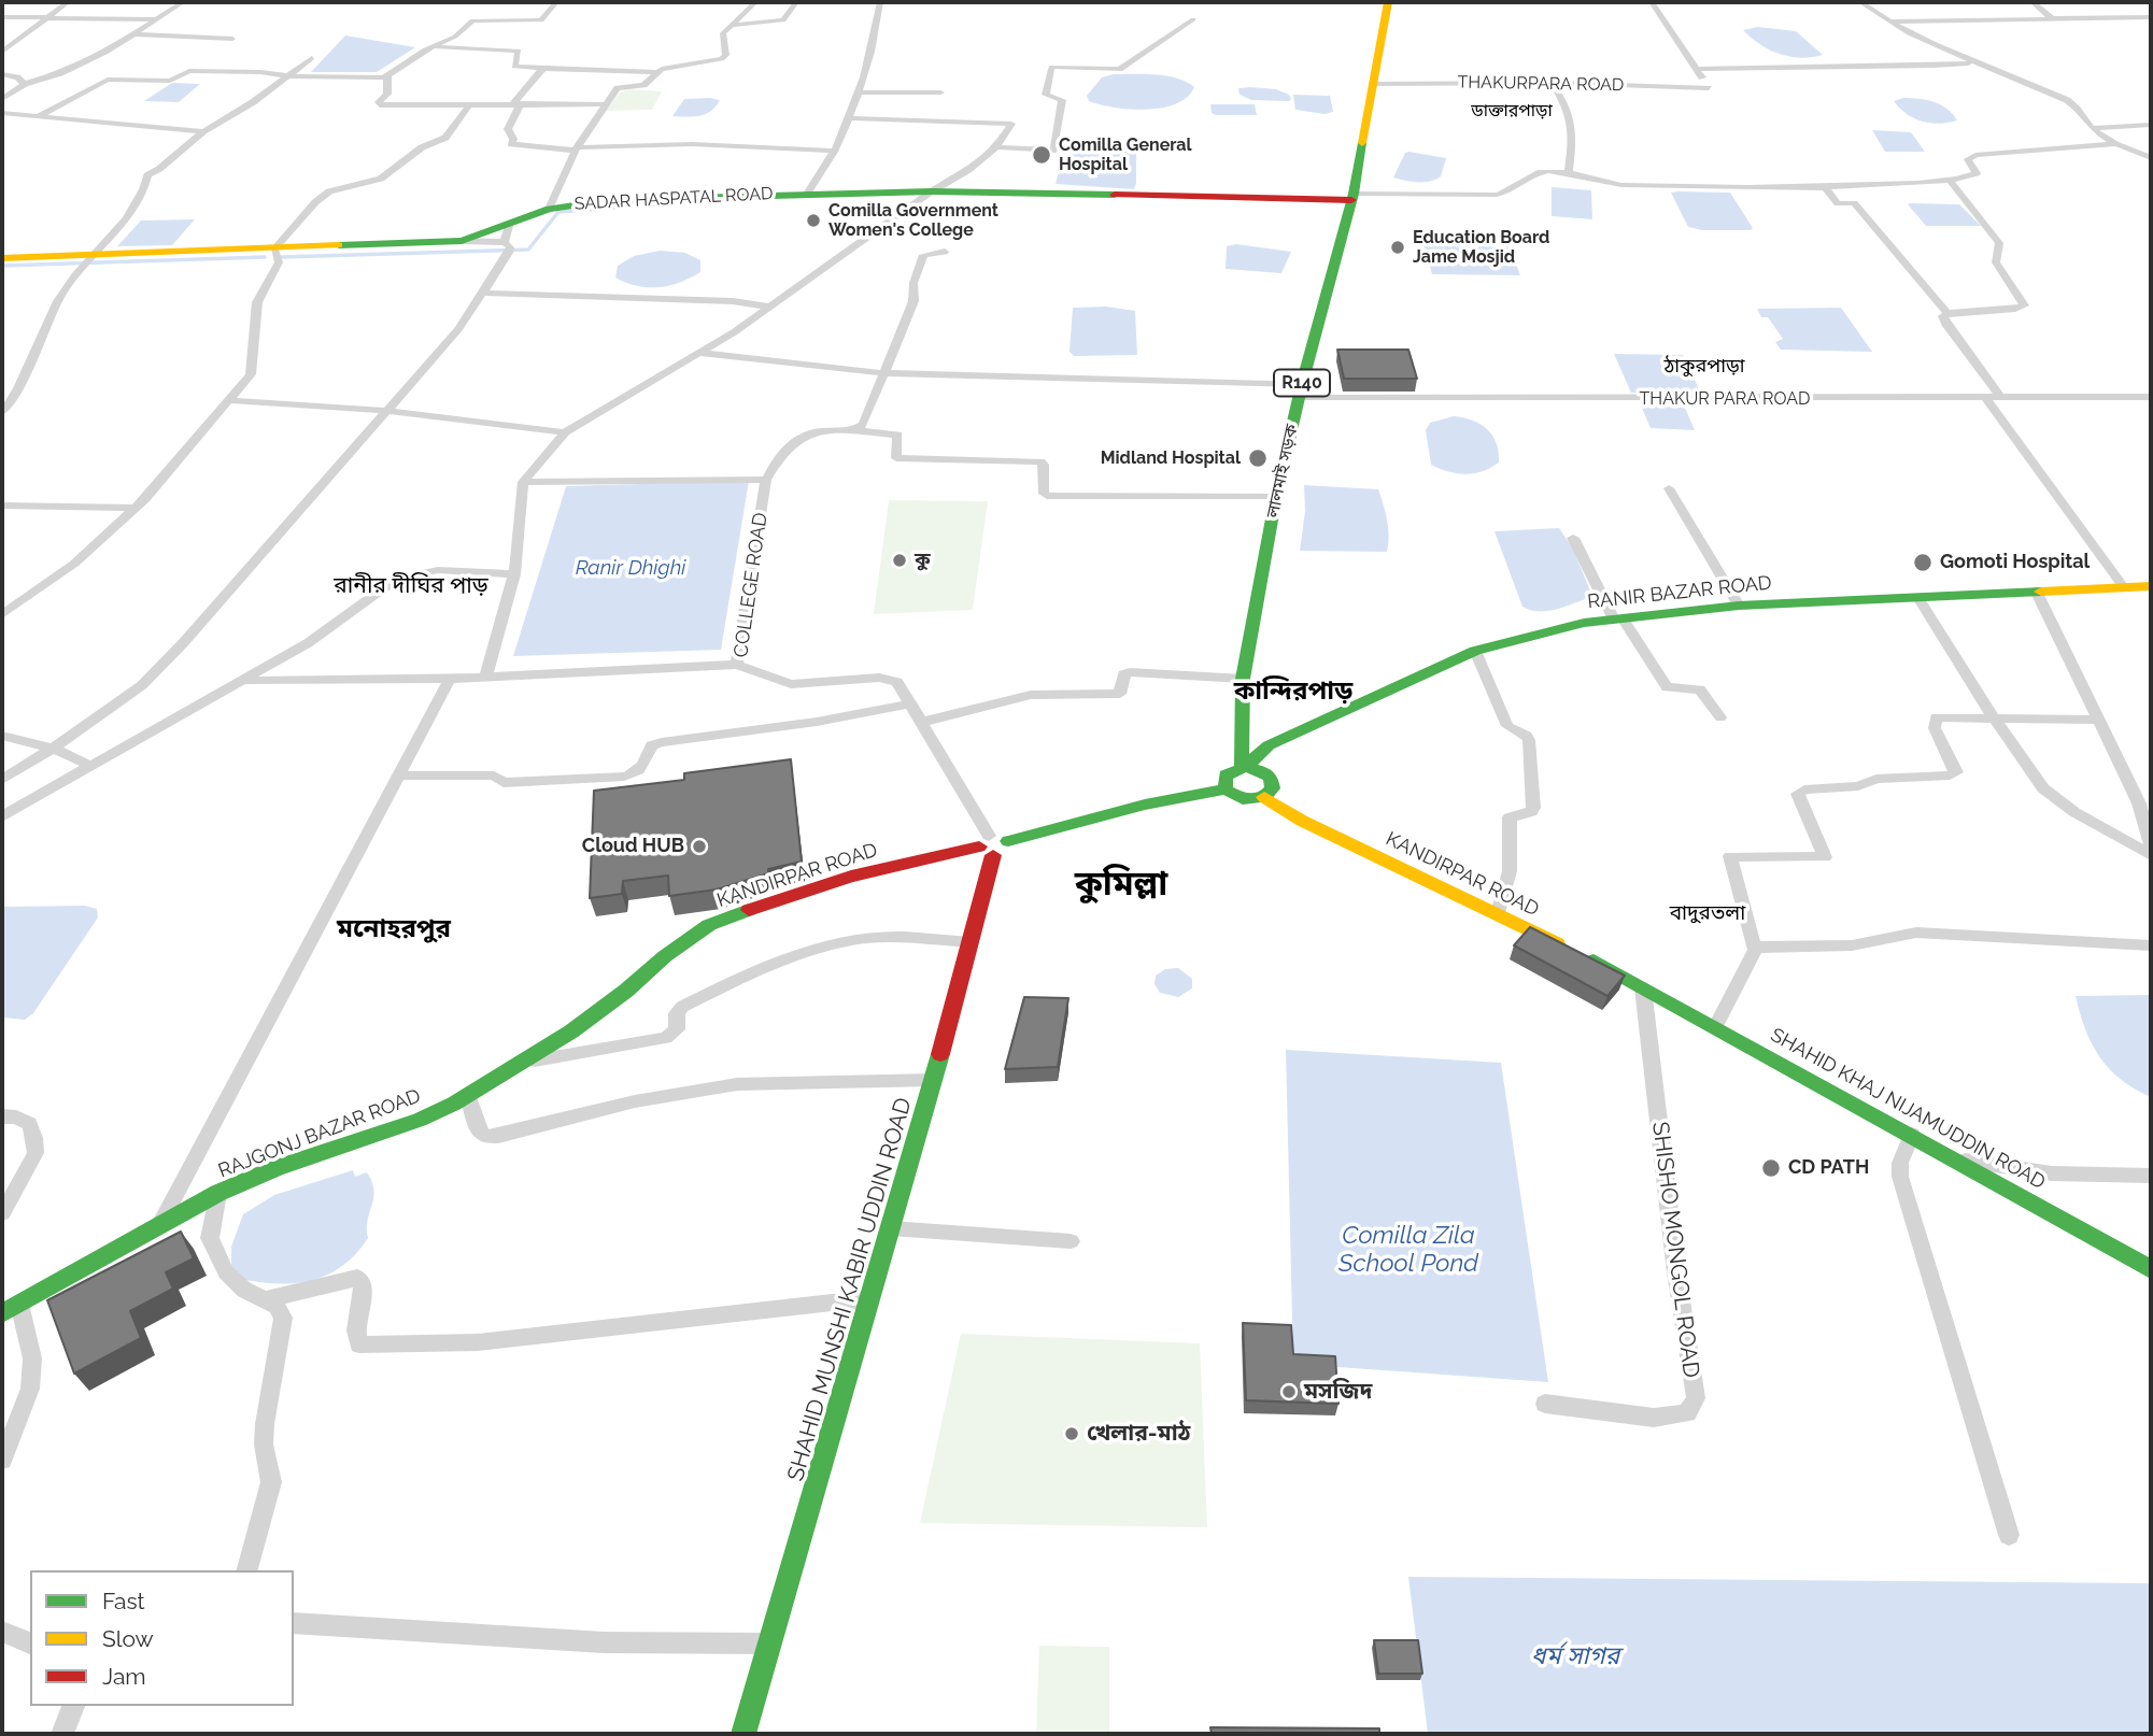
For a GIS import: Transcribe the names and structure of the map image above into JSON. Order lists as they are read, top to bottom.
{
  "streets": {
    "main road": [
      "SADAR HASPATAL ROAD",
      "R140",
      "লালমাই সড়ক",
      "RANIR BAZAR ROAD",
      "KANDIRPAR ROAD",
      "SHAHID KHAJ NIJAMUDDIN ROAD",
      "RAJGONJ BAZAR ROAD",
      "SHAHID MUNSHI KABIR UDDIN ROAD"
    ],
    "street": [
      "THAKURPARA ROAD",
      "THAKUR PARA ROAD",
      "COLLEGE ROAD",
      "SHISHO MONGOL ROAD"
    ]
  },
  "crossings": [
    ["THAKURPARA ROAD", "লালমাই সড়ক"],
    ["SADAR HASPATAL ROAD", "লালমাই সড়ক"],
    ["THAKUR PARA ROAD", "লালমাই সড়ক"],
    ["লালমাই সড়ক", "RANIR BAZAR ROAD"],
    ["লালমাই সড়ক", "KANDIRPAR ROAD"],
    ["COLLEGE ROAD", "KANDIRPAR ROAD"],
    ["COLLEGE ROAD", "SHAHID MUNSHI KABIR UDDIN ROAD"],
    ["RANIR BAZAR ROAD", "KANDIRPAR ROAD"],
    ["KANDIRPAR ROAD", "SHAHID KHAJ NIJAMUDDIN ROAD"],
    ["KANDIRPAR ROAD", "RAJGONJ BAZAR ROAD"],
    ["KANDIRPAR ROAD", "SHISHO MONGOL ROAD"],
    ["KANDIRPAR ROAD", "SHAHID MUNSHI KABIR UDDIN ROAD"],
    ["SHAHID KHAJ NIJAMUDDIN ROAD", "SHISHO MONGOL ROAD"]
  ],
  "districts": [
    "ডাক্তারপাড়া",
    "ঠাকুরপাড়া",
    "রানীর দীঘির পাড়",
    "কান্দিরপাড়",
    "কুমিল্লা",
    "বাদুরতলা",
    "মনোহরপুর"
  ],
  "water": ["Ranir Dhighi", "Comilla Zila School Pond", "ধর্ম সাগর"],
  "places": [
    "Comilla General Hospital",
    "Comilla Government Women's College",
    "Education Board Jame Mosjid",
    "Midland Hospital",
    "কু",
    "Gomoti Hospital",
    "Cloud HUB",
    "CD PATH",
    "মসজিদ",
    "খেলার-মাঠ"
  ],
  "legend": ["Fast", "Slow", "Jam"]
}
